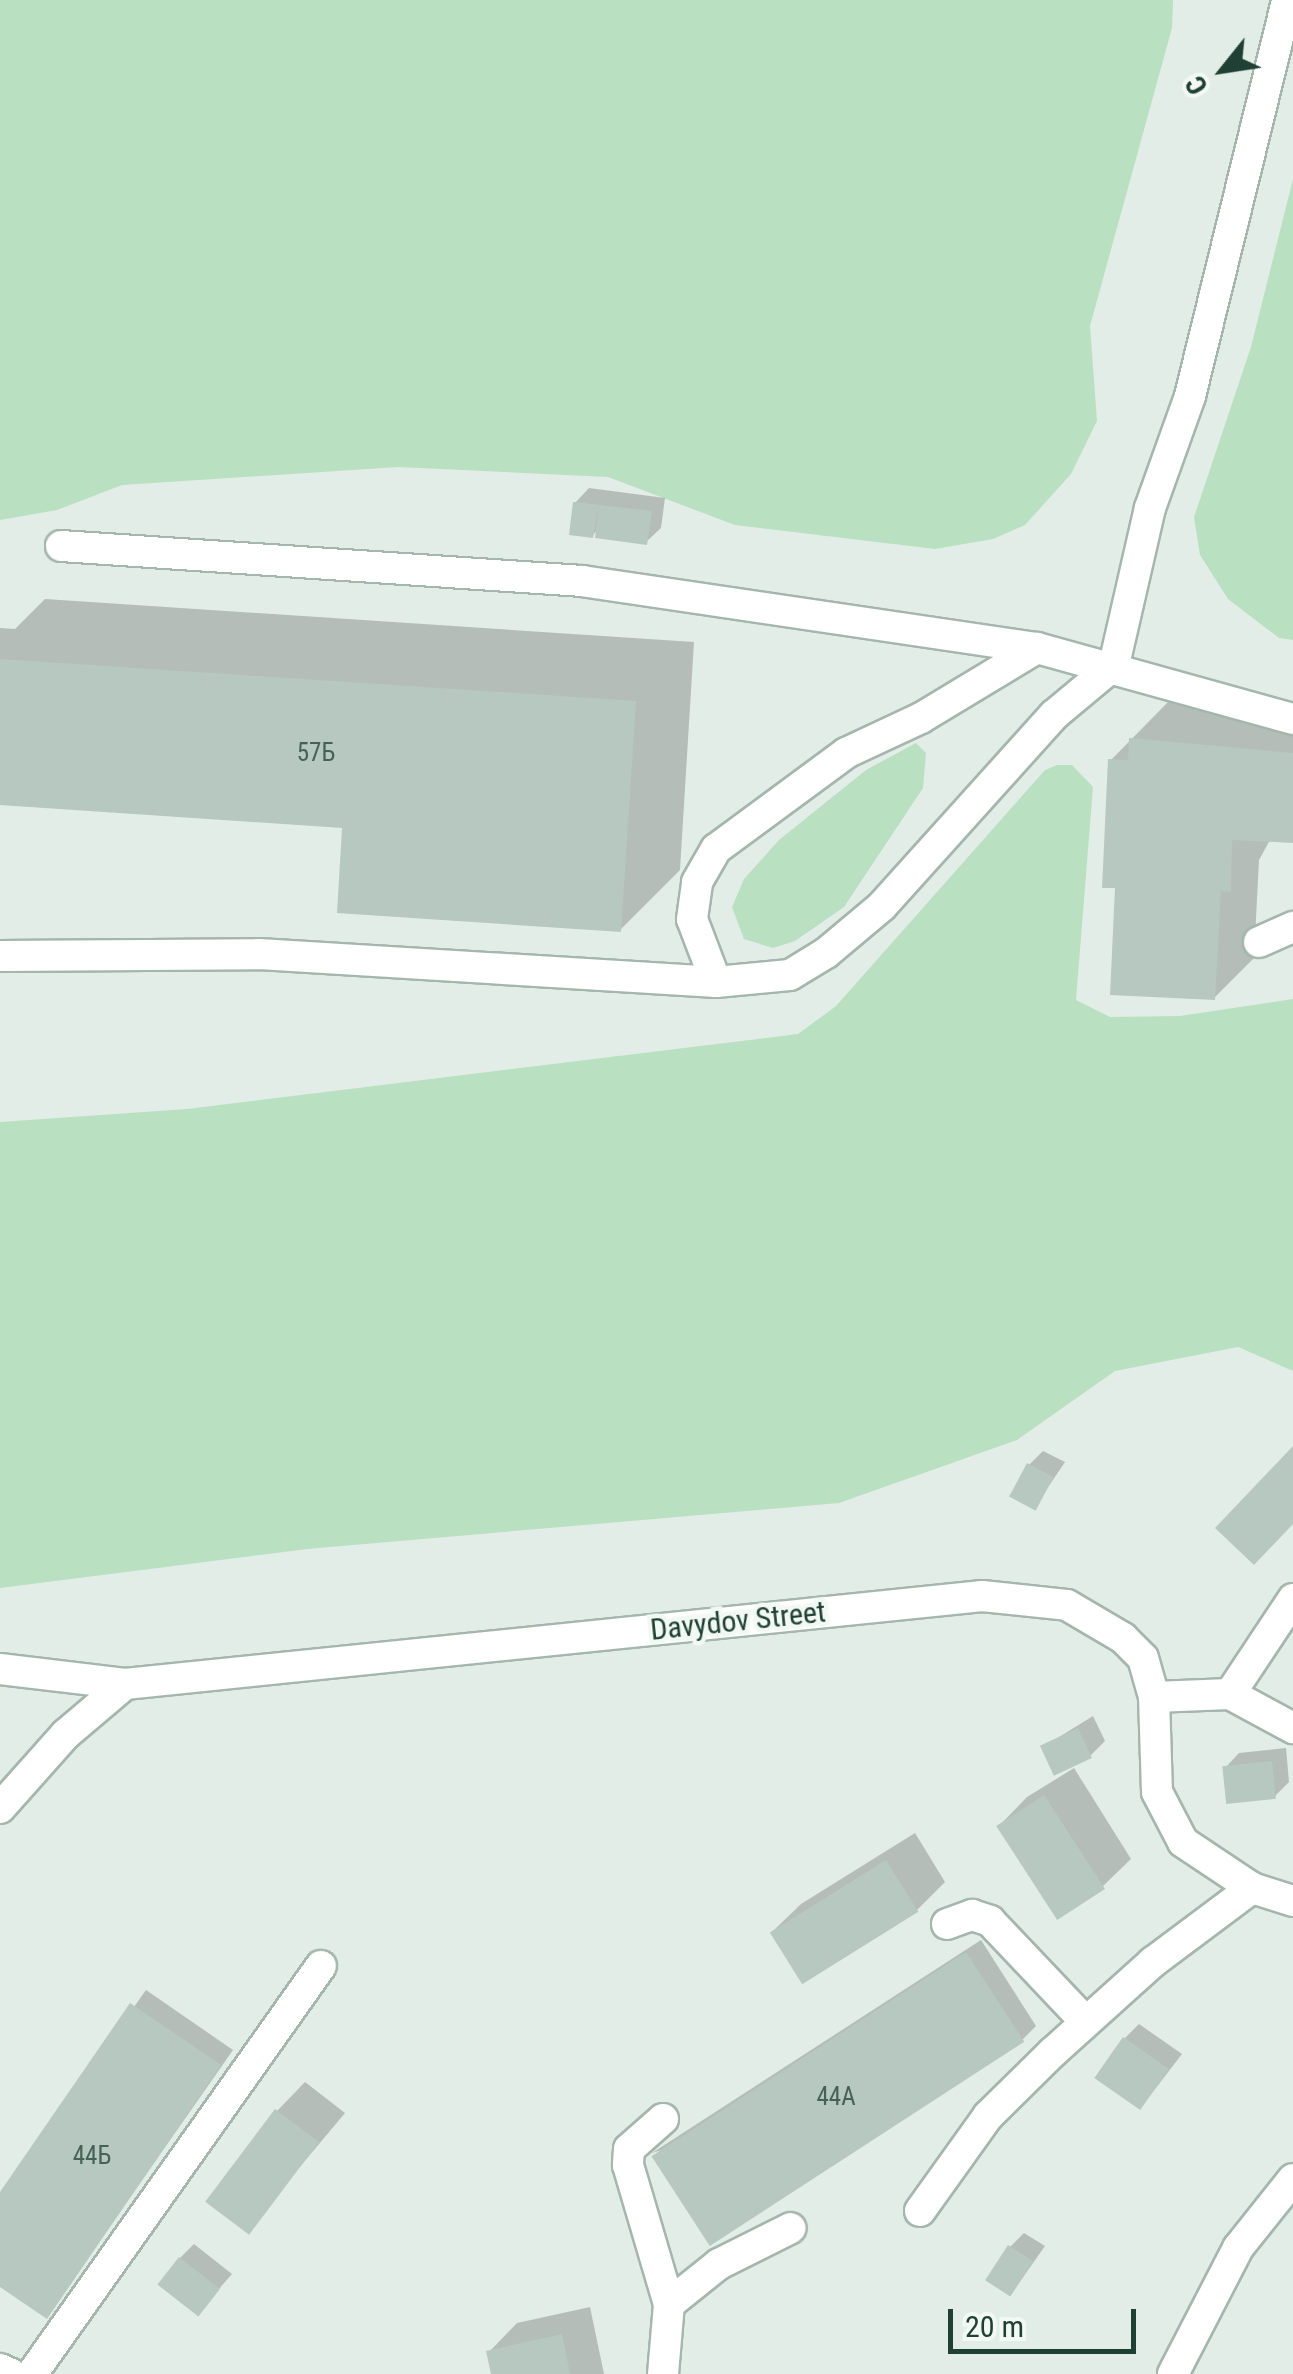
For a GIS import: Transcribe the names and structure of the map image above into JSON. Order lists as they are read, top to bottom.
{
  "streets": {
    "street": ["Davydov Street"]
  },
  "house_numbers": ["57Б", "44А", "44Б"],
  "scale_bar": "20 m",
  "north": "bottom left"
}
